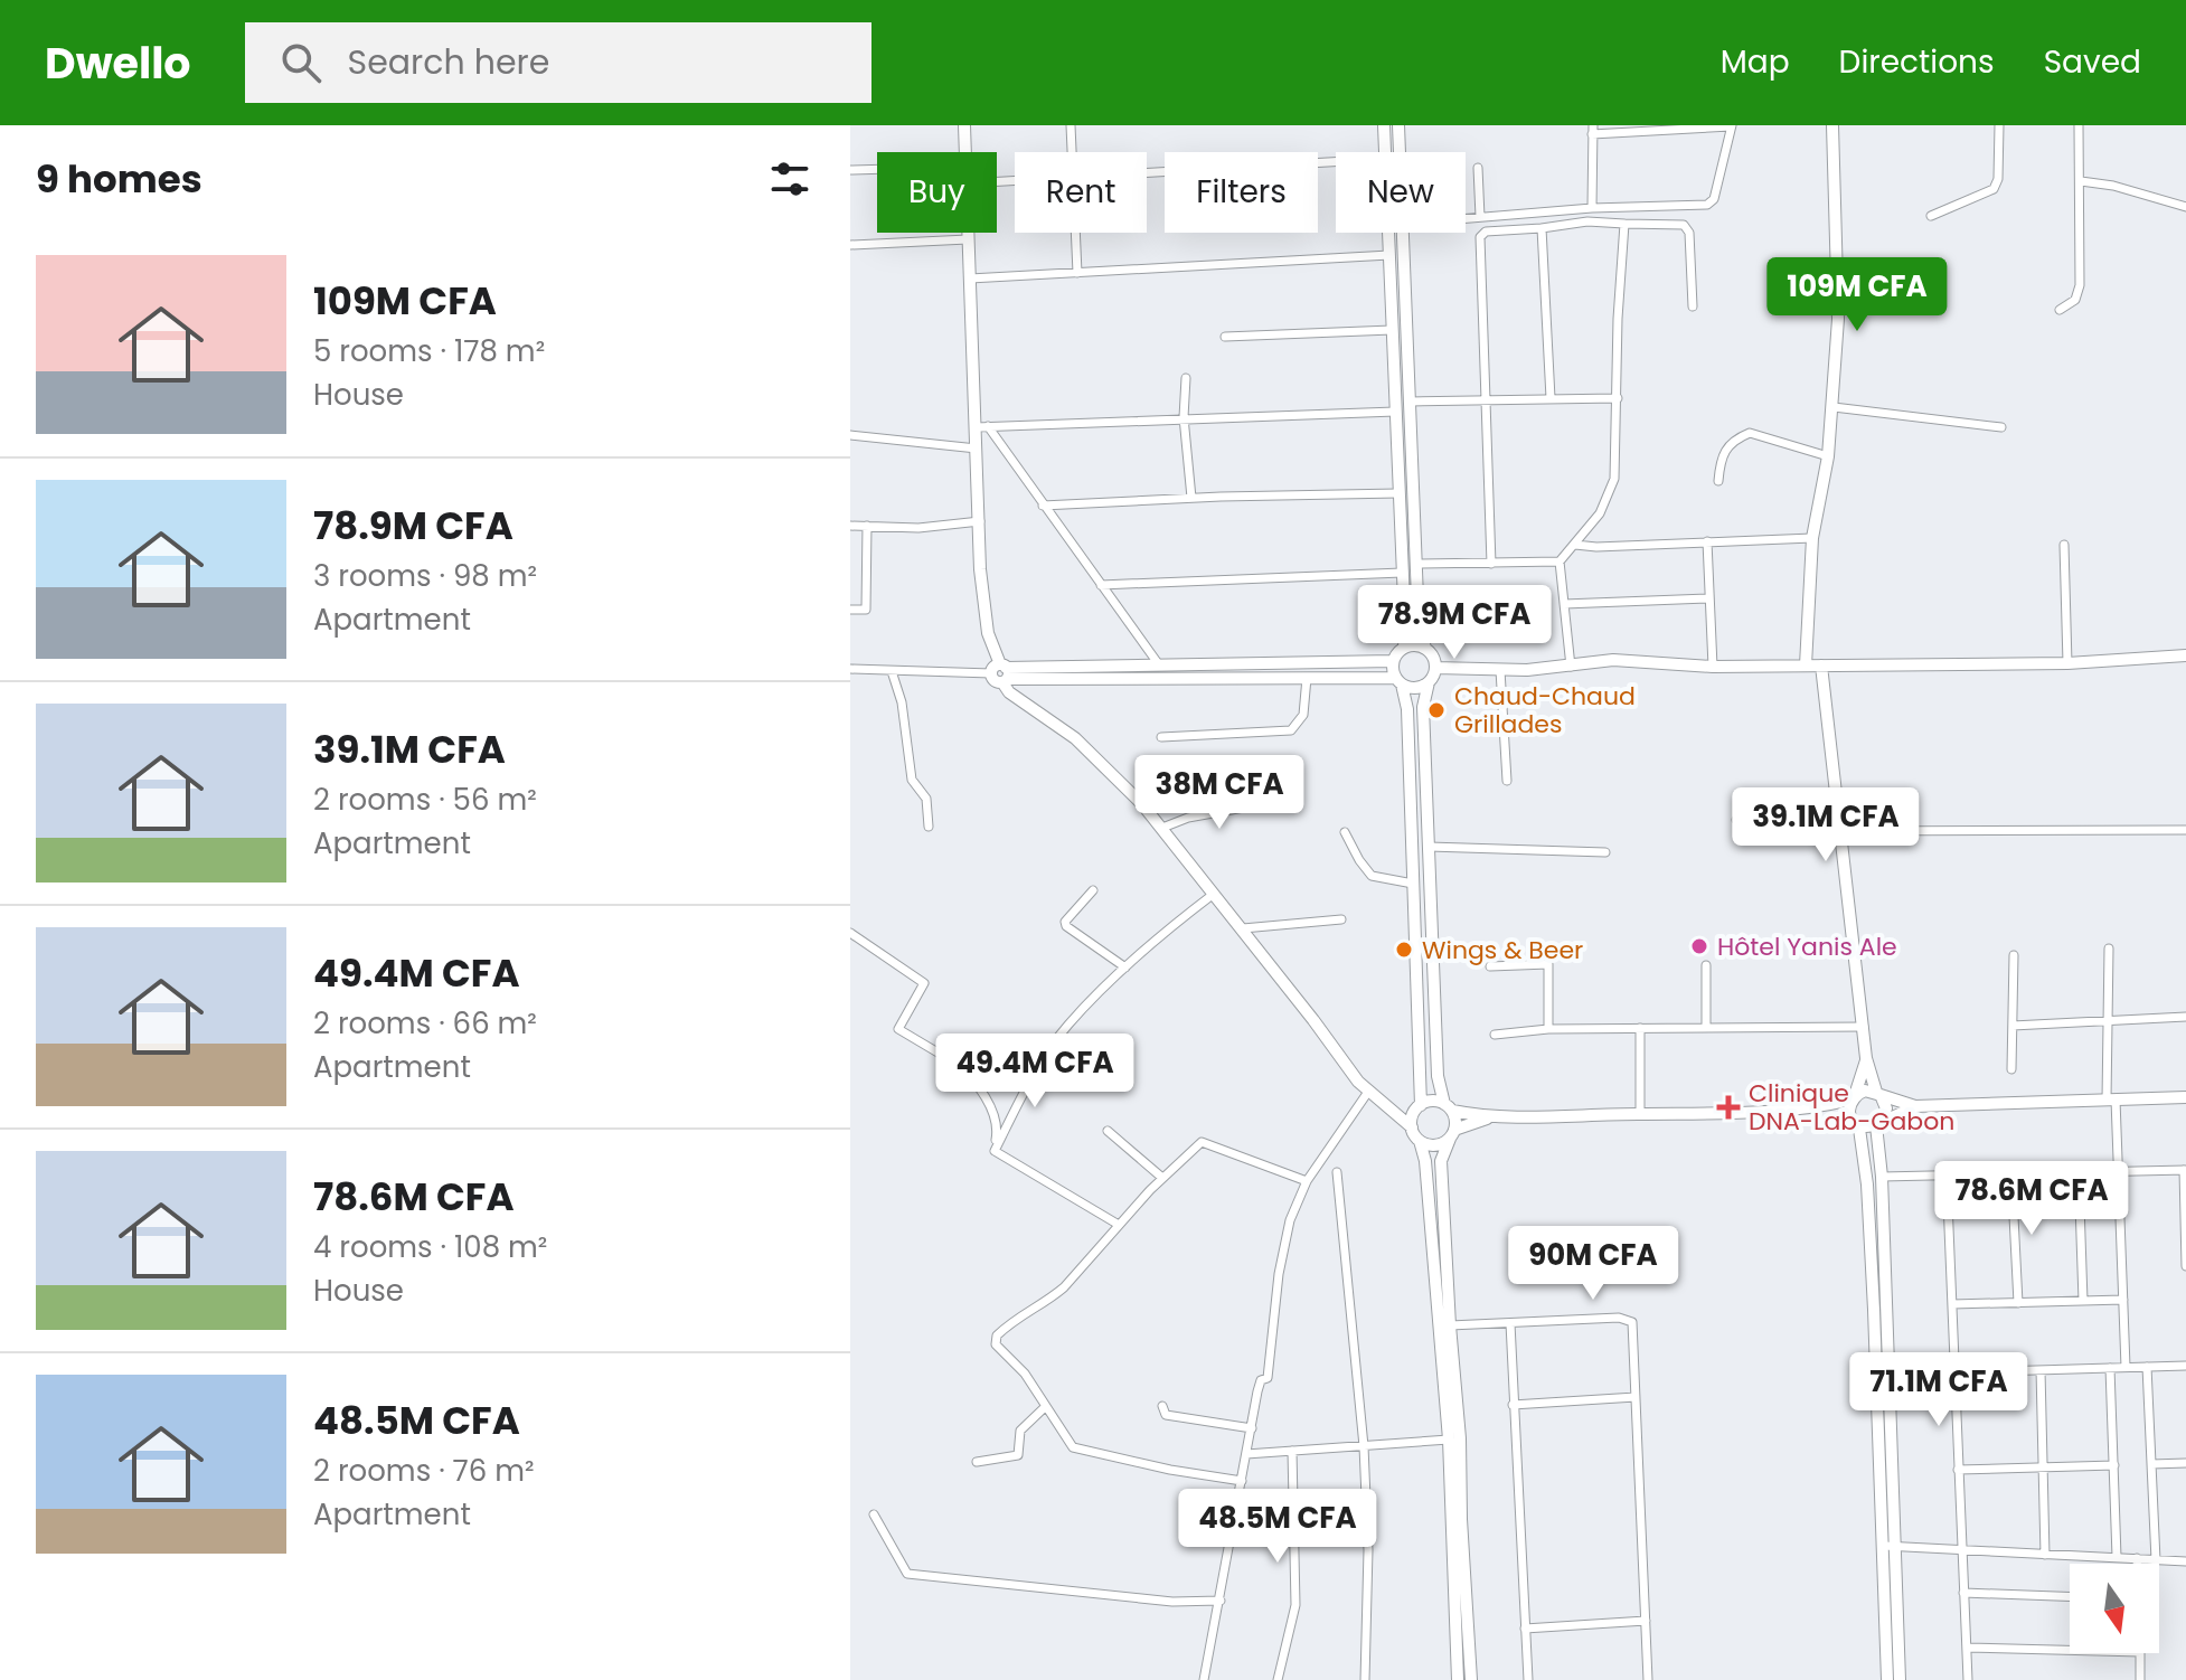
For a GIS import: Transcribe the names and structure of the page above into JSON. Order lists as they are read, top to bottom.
{
  "places": {
    "other": ["Chaud-Chaud Grillades", "Hôtel Yanis Ale", "Wings & Beer"],
    "health": ["Clinique DNA-Lab-Gabon"]
  },
  "north": "bottom",
  "page": {
    "header": "Dwello",
    "search": "Search here",
    "nav": ["Map", "Directions", "Saved"],
    "heading": "9 homes",
    "chip": [
      "Buy",
      "Rent",
      "Filters",
      "New"
    ],
    "list": [
      {
        "name": "109M CFA",
        "note": "5 rooms · 178 m² · House"
      },
      {
        "name": "78.9M CFA",
        "note": "3 rooms · 98 m² · Apartment"
      },
      {
        "name": "39.1M CFA",
        "note": "2 rooms · 56 m² · Apartment"
      },
      {
        "name": "49.4M CFA",
        "note": "2 rooms · 66 m² · Apartment"
      },
      {
        "name": "78.6M CFA",
        "note": "4 rooms · 108 m² · House"
      },
      {
        "name": "48.5M CFA",
        "note": "2 rooms · 76 m² · Apartment"
      }
    ],
    "price": [
      "109M CFA",
      "78.9M CFA",
      "38M CFA",
      "39.1M CFA",
      "49.4M CFA",
      "78.6M CFA",
      "90M CFA",
      "71.1M CFA",
      "48.5M CFA"
    ]
  }
}
